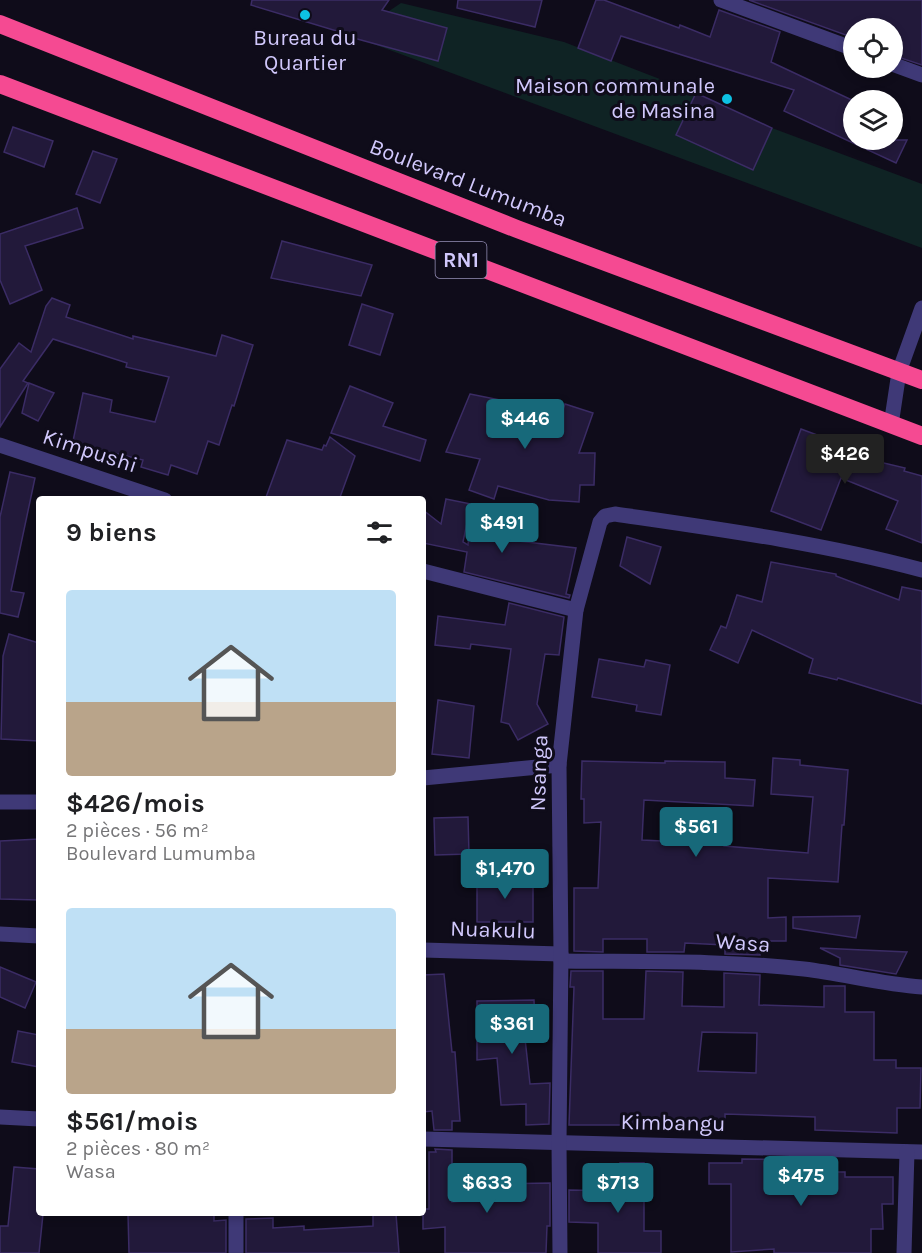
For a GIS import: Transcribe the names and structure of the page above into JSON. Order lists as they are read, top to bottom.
{
  "streets": {
    "highway": ["Boulevard Lumumba", "RN1"],
    "street": [
      "Kimpushi",
      "Nsanga",
      "Nuakulu",
      "Wasa",
      "Kimbangu"
    ]
  },
  "crossings": [
    ["Nsanga", "Nuakulu"],
    ["Nsanga", "Wasa"],
    ["Nsanga", "Kimbangu"],
    ["Nuakulu", "Wasa"]
  ],
  "places": ["Bureau du Quartier", "Maison communale de Masina"],
  "page": {
    "price": [
      "$446",
      "$426",
      "$491",
      "$561",
      "$1,470",
      "$361",
      "$475",
      "$633",
      "$713"
    ],
    "heading": "9 biens",
    "list": [
      {
        "name": "$426/mois",
        "note": "2 pièces · 56 m² · Boulevard Lumumba"
      },
      {
        "name": "$561/mois",
        "note": "2 pièces · 80 m² · Wasa"
      }
    ]
  }
}
